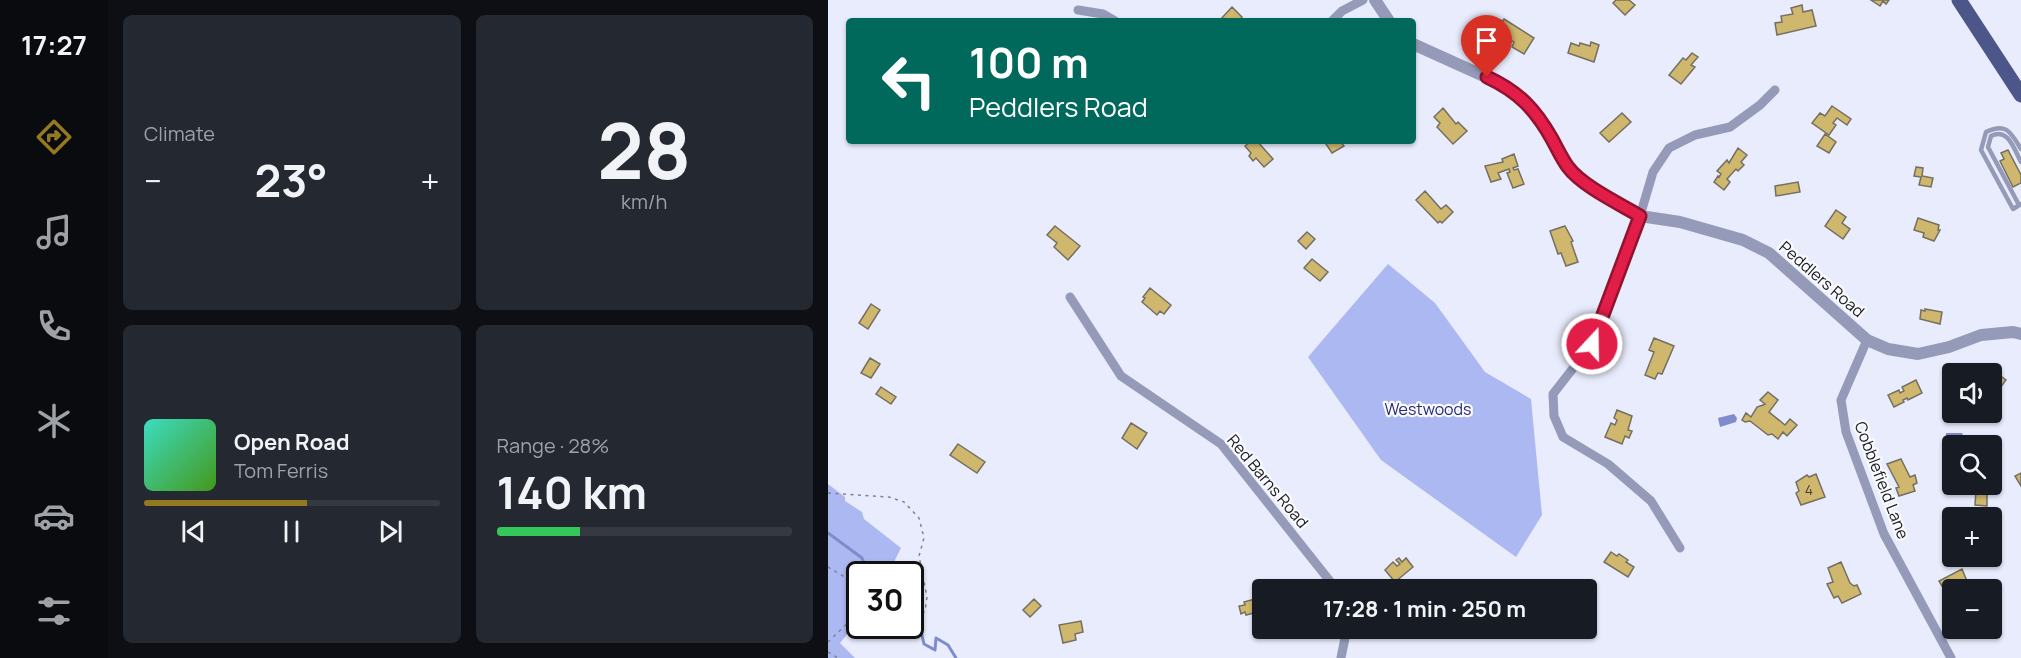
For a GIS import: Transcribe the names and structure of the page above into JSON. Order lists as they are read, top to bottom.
{
  "streets": {
    "street": ["Peddlers Road", "Cobblefield Lane", "Red Barns Road"]
  },
  "crossings": [
    ["Peddlers Road", "Cobblefield Lane"]
  ],
  "parks": ["Westwoods"],
  "house_numbers": ["4"],
  "page": {
    "tabs": "17:27",
    "tile": [
      "Climate",
      ["28", "km/h"],
      ["Range · 28%", "140 km"]
    ],
    "turn": ["100 m", "Peddlers Road"],
    "heat": ["−", "23°", "+"],
    "map_buttons": ["+", "−"],
    "song": ["Open Road", "Tom Ferris"],
    "limit": "30",
    "trip": "17:28 · 1 min · 250 m"
  }
}
